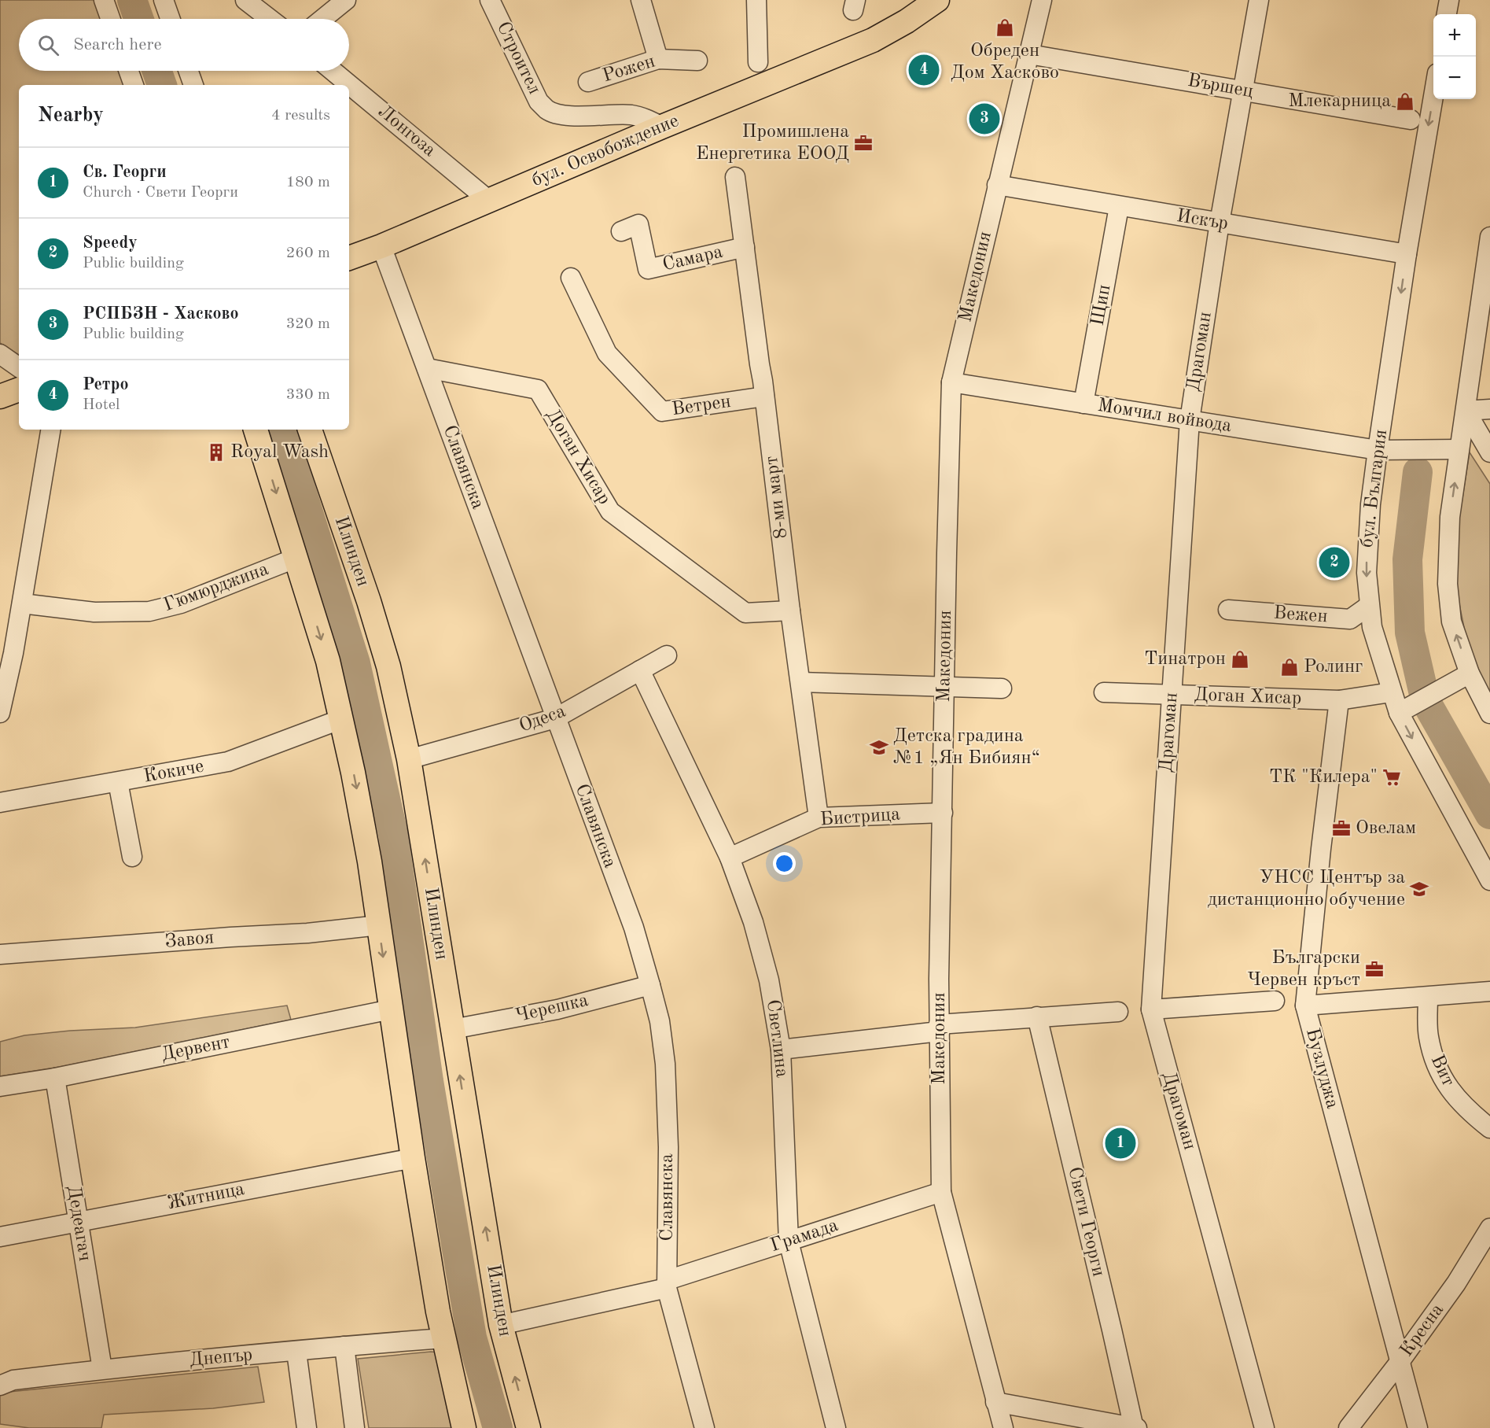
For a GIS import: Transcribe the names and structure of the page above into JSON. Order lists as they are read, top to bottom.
{
  "streets": {
    "main road": ["бул. Освобождение", "Илинден"],
    "street": [
      "Строител",
      "Рожен",
      "Вършец",
      "Лонгоза",
      "Искър",
      "Самара",
      "Македония",
      "Щип",
      "Драгоман",
      "Ветрен",
      "Момчил войвода",
      "Доган Хисар",
      "Славянска",
      "бул. България",
      "8-ми март",
      "Гюмюрджина",
      "Вежен",
      "Одеса",
      "Кокиче",
      "Бистрица",
      "Завоя",
      "Черешка",
      "Светлина",
      "Дервент",
      "Бузлуджа",
      "Вит",
      "Житница",
      "Свети Георги",
      "Дедеагач",
      "Грамада",
      "Кресна",
      "Днепър"
    ]
  },
  "crossings": [
    ["Строител", "бул. Освобождение"],
    ["Вършец", "Македония"],
    ["Вършец", "Драгоман"],
    ["Лонгоза", "бул. Освобождение"],
    ["бул. Освобождение", "Славянска"],
    ["Искър", "Македония"],
    ["Искър", "Щип"],
    ["Искър", "Драгоман"],
    ["Искър", "бул. България"],
    ["Самара", "8-ми март"],
    ["Македония", "Момчил войвода"],
    ["Македония", "Бистрица"],
    ["Македония", "Грамада"],
    ["Щип", "Момчил войвода"],
    ["Драгоман", "Момчил войвода"],
    ["Драгоман", "Доган Хисар"],
    ["Ветрен", "8-ми март"],
    ["Момчил войвода", "бул. България"],
    ["Доган Хисар", "Славянска"],
    ["Доган Хисар", "бул. България"],
    ["Доган Хисар", "8-ми март"],
    ["Доган Хисар", "Бузлуджа"],
    ["Славянска", "Одеса"],
    ["Славянска", "Черешка"],
    ["Славянска", "Грамада"],
    ["бул. България", "Вежен"],
    ["8-ми март", "Бистрица"],
    ["Илинден", "Одеса"],
    ["Илинден", "Черешка"],
    ["Илинден", "Грамада"],
    ["Одеса", "Светлина"],
    ["Бистрица", "Светлина"],
    ["Светлина", "Грамада"],
    ["Дервент", "Дедеагач"],
    ["Бузлуджа", "Кресна"],
    ["Житница", "Дедеагач"],
    ["Дедеагач", "Днепър"]
  ],
  "places": {
    "shop": [
      "Обреден Дом Хасково",
      "Млекарница",
      "Тинатрон",
      "Ролинг"
    ],
    "office": ["Промишлена Енергетика ЕООД", "Овелам", "Български Червен кръст"],
    "building": ["Royal Wash"],
    "school or university": ["Детска градина №1 „Ян Бибиян“", "УНСС Център за дистанционно обучение"],
    "supermarket": ["ТК \"Килера\""]
  },
  "page": {
    "map_buttons": ["+", "−"],
    "search": "Search here",
    "pins": [
      "4",
      "3",
      "2",
      "1"
    ],
    "heading": ["Nearby", "4 results"],
    "list": [
      {
        "mark": "1",
        "name": "Св. Георги",
        "note": "Church · Свети Георги",
        "value": "180 m"
      },
      {
        "mark": "2",
        "name": "Speedy",
        "note": "Public building",
        "value": "260 m"
      },
      {
        "mark": "3",
        "name": "РСПБЗН - Хасково",
        "note": "Public building",
        "value": "320 m"
      },
      {
        "mark": "4",
        "name": "Ретро",
        "note": "Hotel",
        "value": "330 m"
      }
    ]
  }
}
